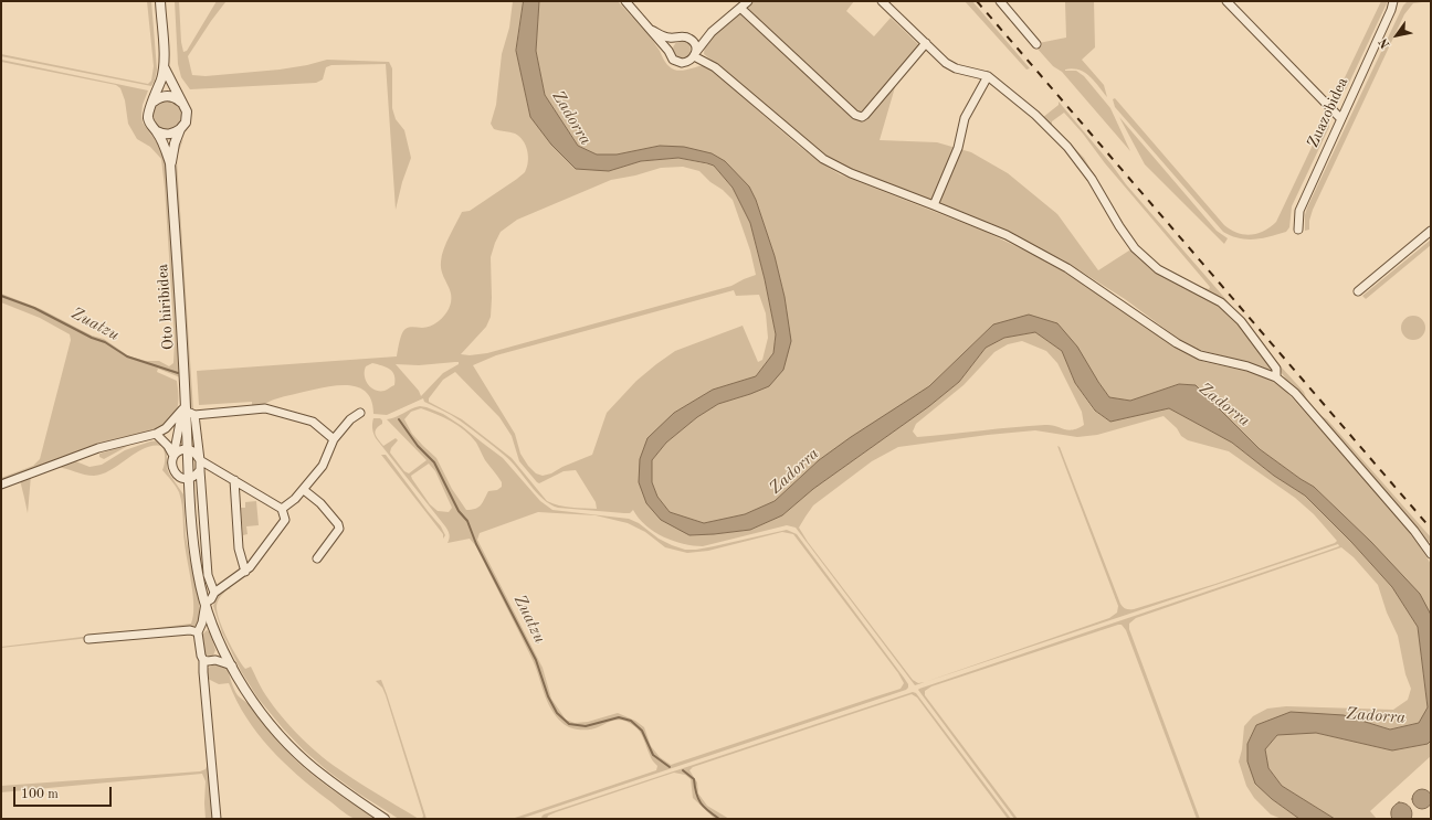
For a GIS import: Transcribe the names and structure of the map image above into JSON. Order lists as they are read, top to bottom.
{
  "streets": {
    "street": ["Zuazobidea", "Oto hiribidea"]
  },
  "water": ["Zadorra", "Zuatzu"],
  "scale_bar": "100 m",
  "north": "bottom left"
}
